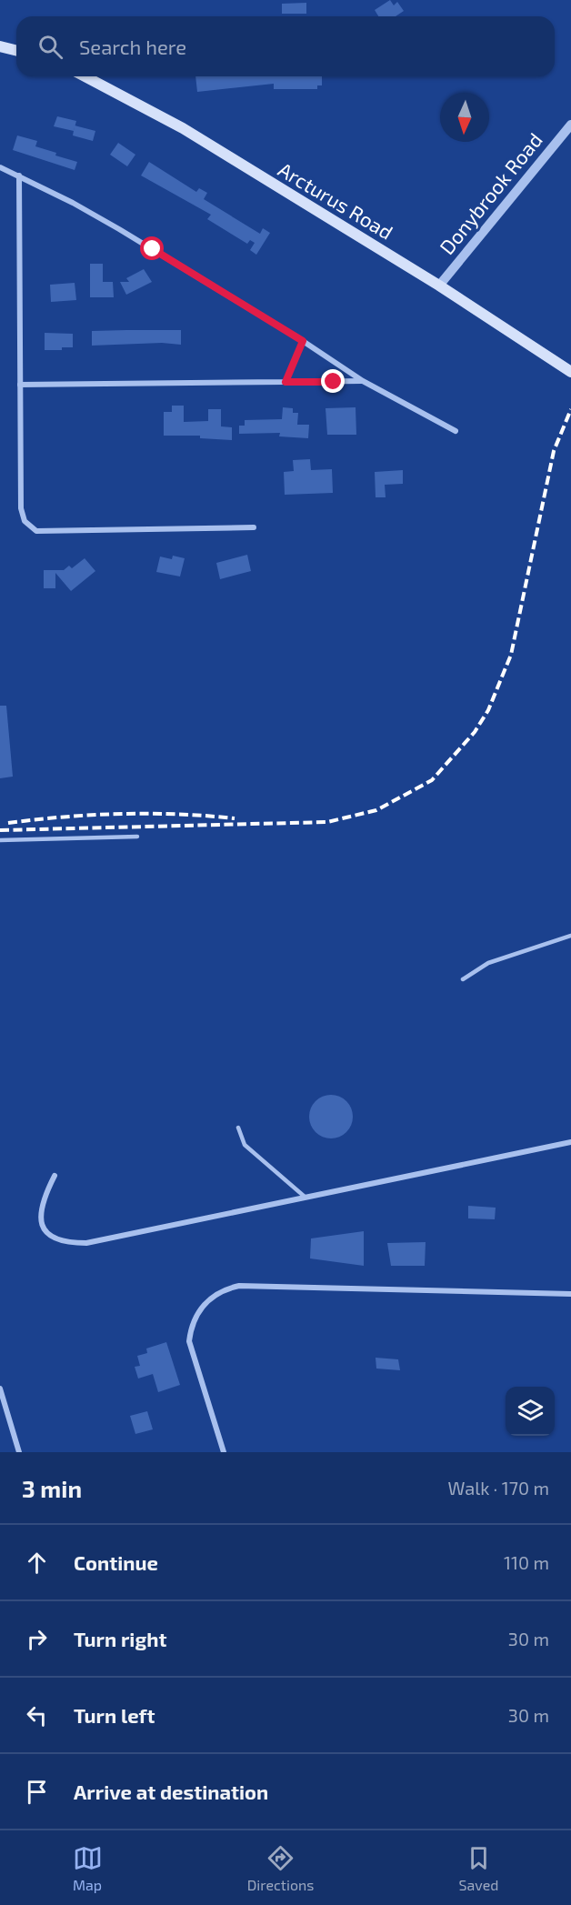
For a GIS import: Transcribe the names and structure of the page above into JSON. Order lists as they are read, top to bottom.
{
  "streets": {
    "main road": ["Arcturus Road"],
    "street": ["Donybrook Road"]
  },
  "crossings": [
    ["Donybrook Road", "Arcturus Road"]
  ],
  "north": "bottom",
  "page": {
    "search": "Search here",
    "heading": ["3 min", "Walk · 170 m"],
    "list": [
      ["Continue", "110 m"],
      ["Turn right", "30 m"],
      ["Turn left", "30 m"],
      "Arrive at destination"
    ],
    "nav": ["Map", "Directions", "Saved"]
  }
}
